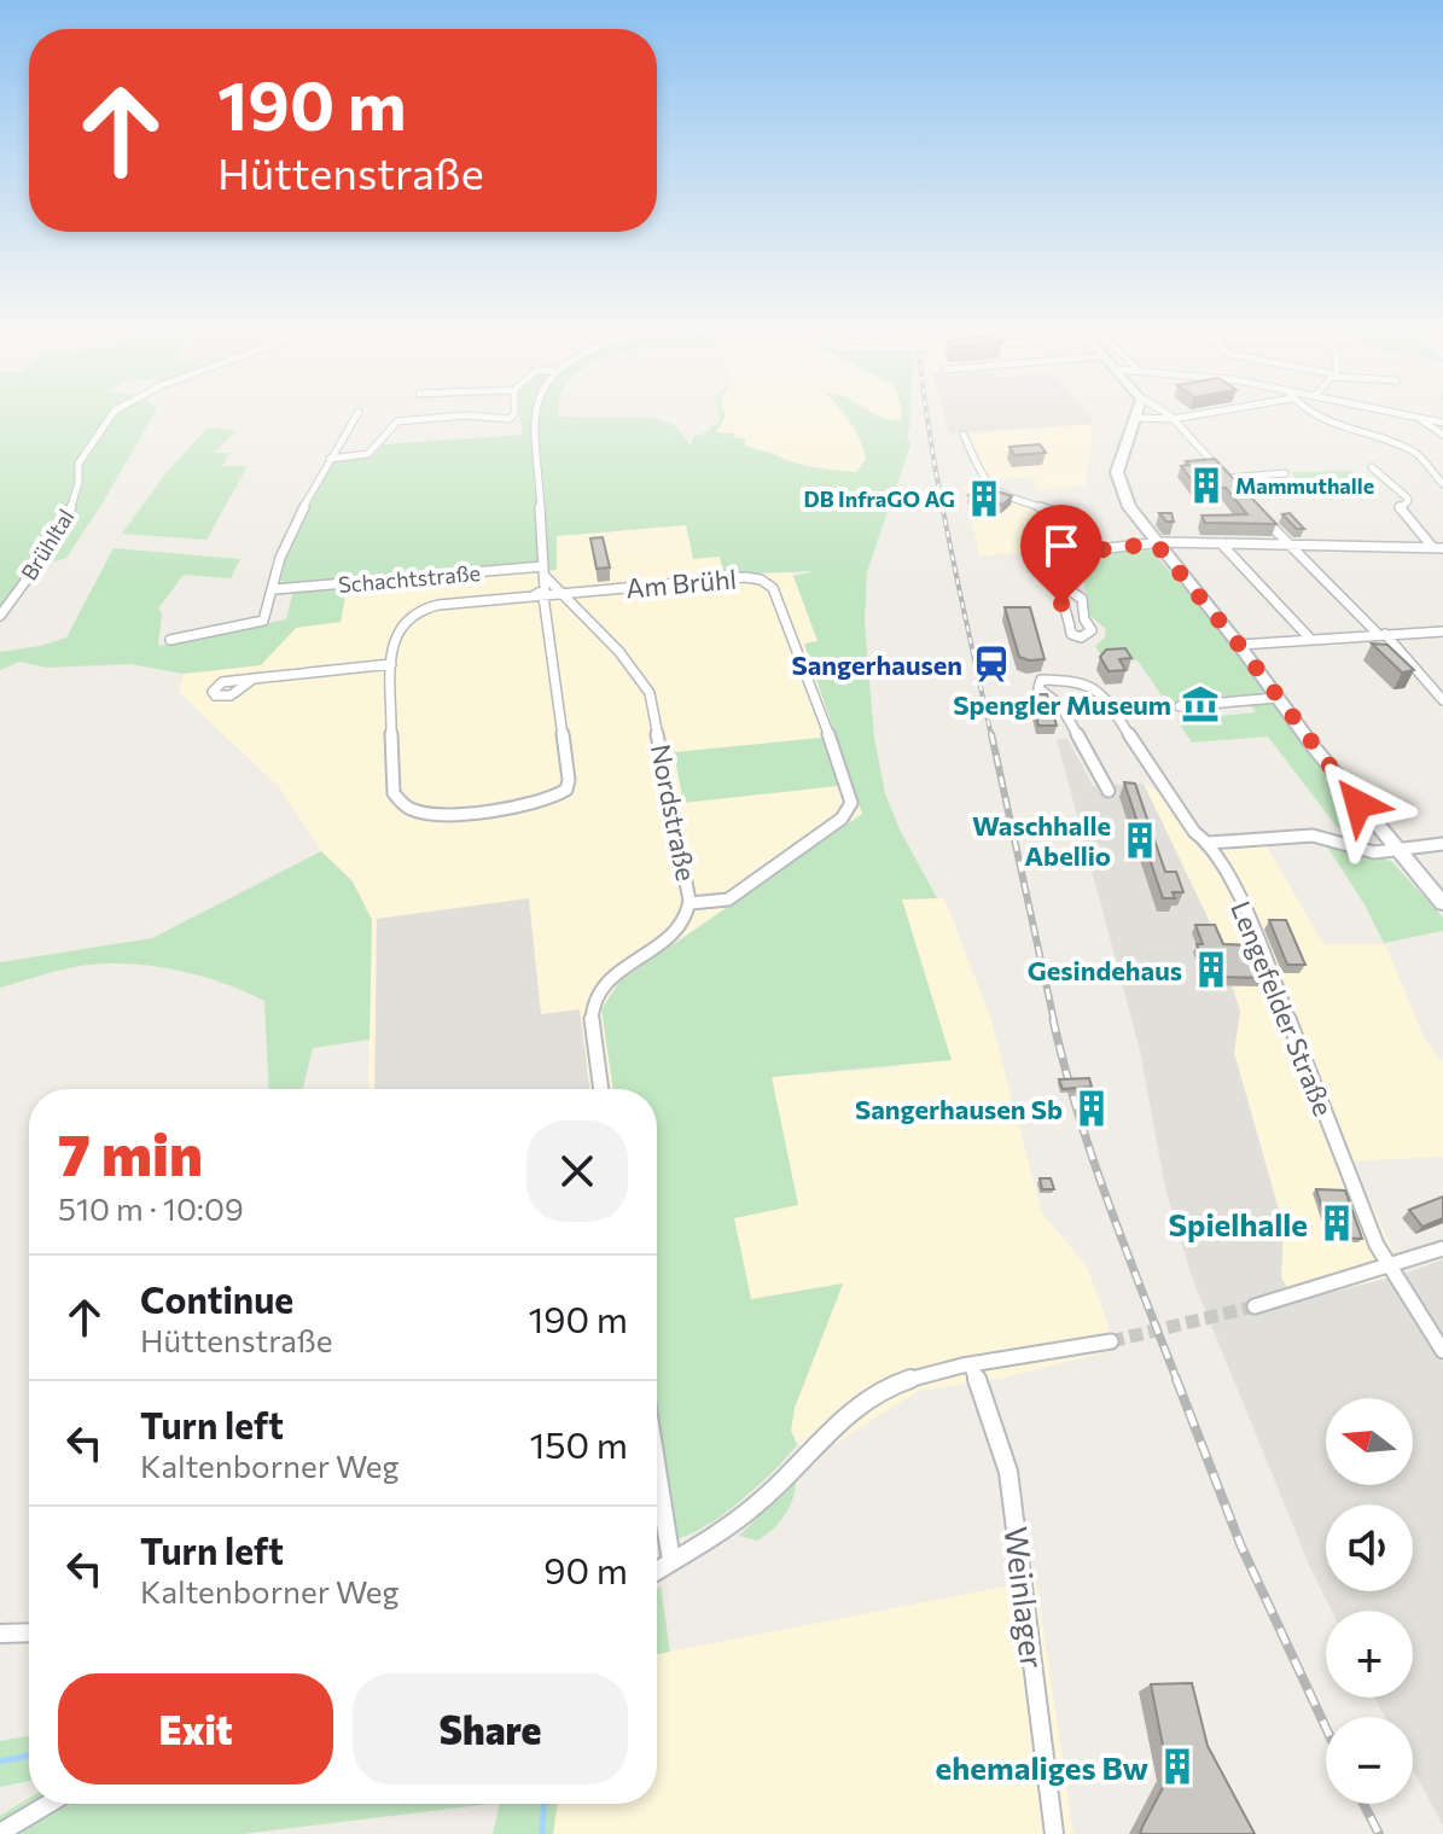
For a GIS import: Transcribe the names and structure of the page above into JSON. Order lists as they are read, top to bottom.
{
  "streets": {
    "street": [
      "Brühltal",
      "Schachtstraße",
      "Am Brühl",
      "Nordstraße",
      "Lengefelder Straße",
      "Weinlager"
    ]
  },
  "crossings": [
    ["Schachtstraße", "Am Brühl"],
    ["Schachtstraße", "Nordstraße"],
    ["Am Brühl", "Nordstraße"]
  ],
  "places": {
    "building": [
      "Mammuthalle",
      "DB InfraGO AG",
      "Waschhalle Abellio",
      "Gesindehaus",
      "Sangerhausen Sb",
      "Spielhalle",
      "ehemaliges Bw"
    ],
    "station": ["Sangerhausen"],
    "museum": ["Spengler Museum"]
  },
  "north": "left",
  "page": {
    "turn": ["190 m", "Hüttenstraße"],
    "heading": ["7 min", "510 m · 10:09"],
    "list": [
      {
        "name": "Continue",
        "note": "Hüttenstraße",
        "value": "190 m"
      },
      {
        "name": "Turn left",
        "note": "Kaltenborner Weg",
        "value": "150 m"
      },
      {
        "name": "Turn left",
        "note": "Kaltenborner Weg",
        "value": "90 m"
      }
    ],
    "map_buttons": ["+", "−"],
    "buttons": ["Exit", "Share"]
  }
}
